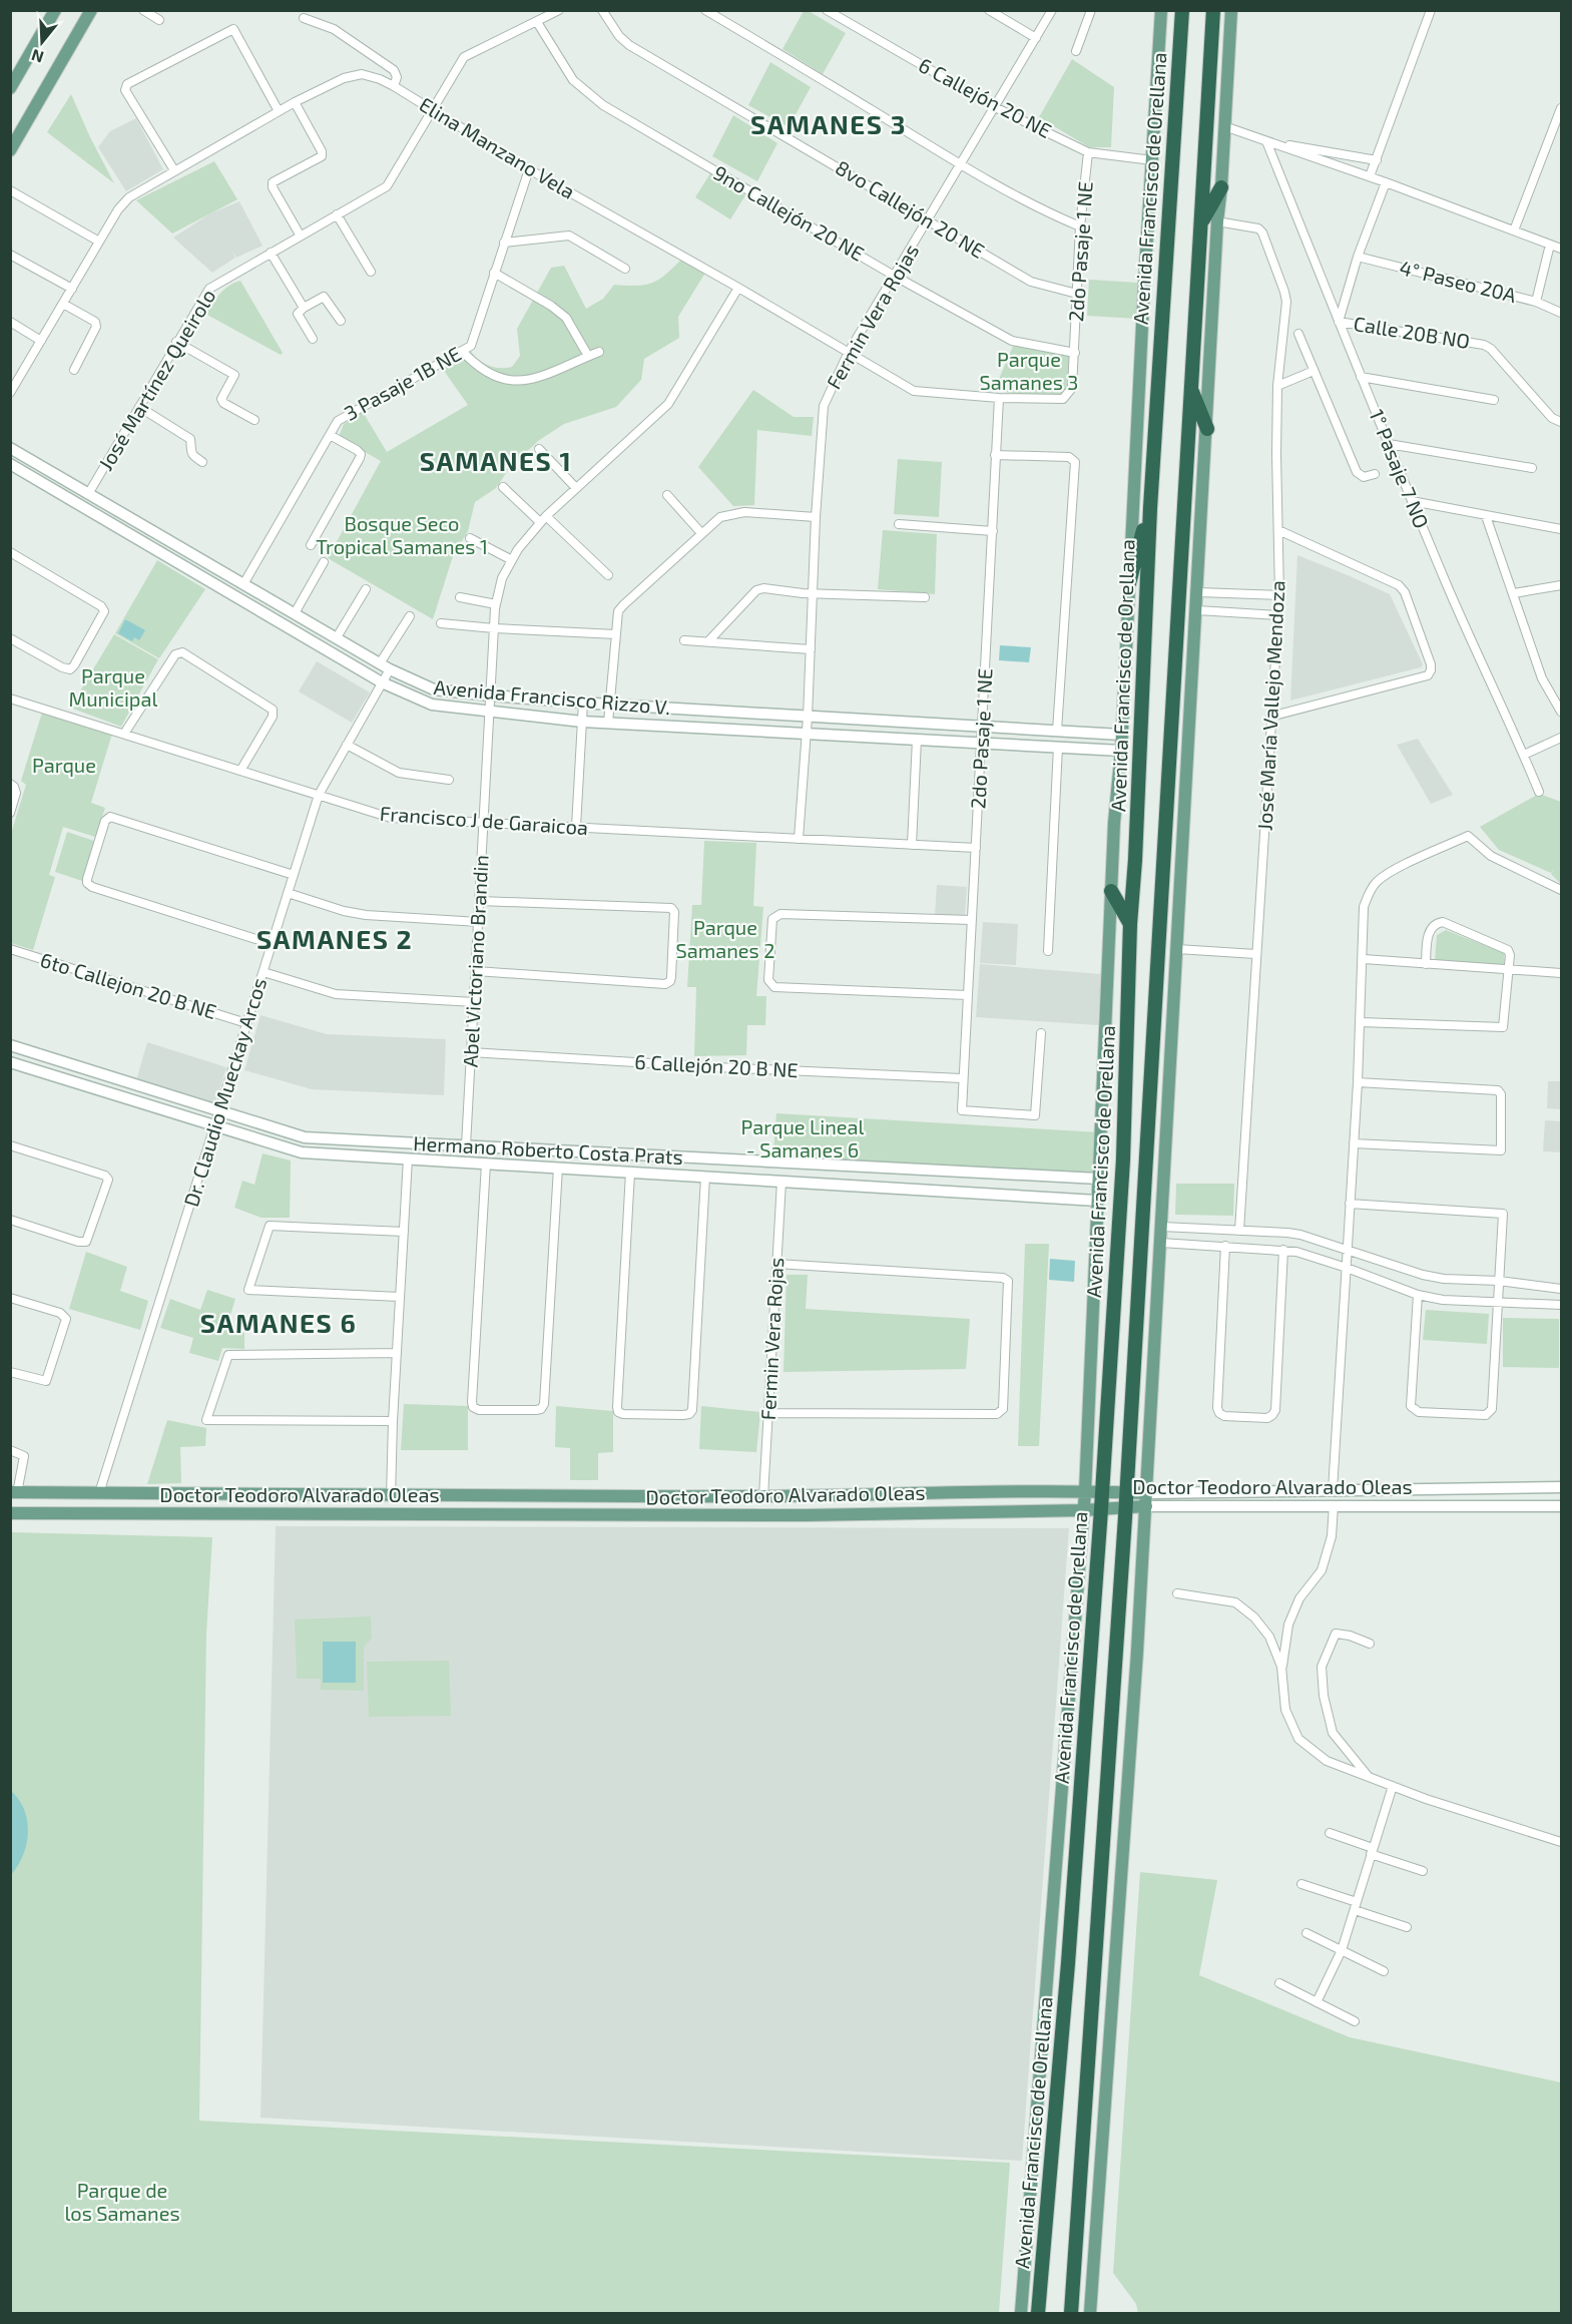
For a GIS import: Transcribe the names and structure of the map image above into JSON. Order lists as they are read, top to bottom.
{
  "streets": {
    "highway": ["Avenida Francisco de Orellana"],
    "main road": ["Avenida Francisco Rizzo V.", "Hermano Roberto Costa Prats", "Doctor Teodoro Alvarado Oleas"],
    "street": [
      "6 Callejón 20 NE",
      "Elina Manzano Vela",
      "8vo Callejón 20 NE",
      "9no Callejón 20 NE",
      "2do Pasaje 1 NE",
      "4° Paseo 20A",
      "Fermin Vera Rojas",
      "Calle 20B NO",
      "José Martínez Queirolo",
      "3 Pasaje 1B NE",
      "1° Pasaje 7 NO",
      "José María Vallejo Mendoza",
      "Francisco J de Garaicoa",
      "Abel Victoriano Brandin",
      "6to Callejon 20 B NE",
      "6 Callejón 20 B NE",
      "Dr. Claudio Mueckay Arcos"
    ]
  },
  "crossings": [
    ["6 Callejón 20 NE", "Avenida Francisco de Orellana"],
    ["6 Callejón 20 NE", "2do Pasaje 1 NE"],
    ["6 Callejón 20 NE", "Fermin Vera Rojas"],
    ["Elina Manzano Vela", "2do Pasaje 1 NE"],
    ["Elina Manzano Vela", "Fermin Vera Rojas"],
    ["Elina Manzano Vela", "José Martínez Queirolo"],
    ["Elina Manzano Vela", "3 Pasaje 1B NE"],
    ["Elina Manzano Vela", "Abel Victoriano Brandin"],
    ["Avenida Francisco de Orellana", "Avenida Francisco Rizzo V."],
    ["Avenida Francisco de Orellana", "Hermano Roberto Costa Prats"],
    ["Avenida Francisco de Orellana", "Doctor Teodoro Alvarado Oleas"],
    ["8vo Callejón 20 NE", "2do Pasaje 1 NE"],
    ["8vo Callejón 20 NE", "Fermin Vera Rojas"],
    ["9no Callejón 20 NE", "2do Pasaje 1 NE"],
    ["9no Callejón 20 NE", "Fermin Vera Rojas"],
    ["9no Callejón 20 NE", "José Martínez Queirolo"],
    ["2do Pasaje 1 NE", "Avenida Francisco Rizzo V."],
    ["2do Pasaje 1 NE", "Francisco J de Garaicoa"],
    ["2do Pasaje 1 NE", "6 Callejón 20 B NE"],
    ["4° Paseo 20A", "Calle 20B NO"],
    ["Fermin Vera Rojas", "Avenida Francisco Rizzo V."],
    ["Fermin Vera Rojas", "Francisco J de Garaicoa"],
    ["Fermin Vera Rojas", "Hermano Roberto Costa Prats"],
    ["Fermin Vera Rojas", "Doctor Teodoro Alvarado Oleas"],
    ["Calle 20B NO", "1° Pasaje 7 NO"],
    ["José Martínez Queirolo", "Avenida Francisco Rizzo V."],
    ["3 Pasaje 1B NE", "Avenida Francisco Rizzo V."],
    ["Avenida Francisco Rizzo V.", "Abel Victoriano Brandin"],
    ["Avenida Francisco Rizzo V.", "Dr. Claudio Mueckay Arcos"],
    ["Francisco J de Garaicoa", "Abel Victoriano Brandin"],
    ["Francisco J de Garaicoa", "Dr. Claudio Mueckay Arcos"],
    ["Abel Victoriano Brandin", "6 Callejón 20 B NE"],
    ["Abel Victoriano Brandin", "Hermano Roberto Costa Prats"],
    ["6to Callejon 20 B NE", "Dr. Claudio Mueckay Arcos"],
    ["Dr. Claudio Mueckay Arcos", "Hermano Roberto Costa Prats"],
    ["Dr. Claudio Mueckay Arcos", "Doctor Teodoro Alvarado Oleas"]
  ],
  "districts": [
    "SAMANES 3",
    "SAMANES 1",
    "SAMANES 2",
    "SAMANES 6"
  ],
  "parks": [
    "Parque Samanes 3",
    "Bosque Seco Tropical Samanes 1",
    "Parque Municipal",
    "Parque",
    "Parque Samanes 2",
    "Parque Lineal - Samanes 6",
    "Parque de los Samanes"
  ],
  "north": "bottom"
}
